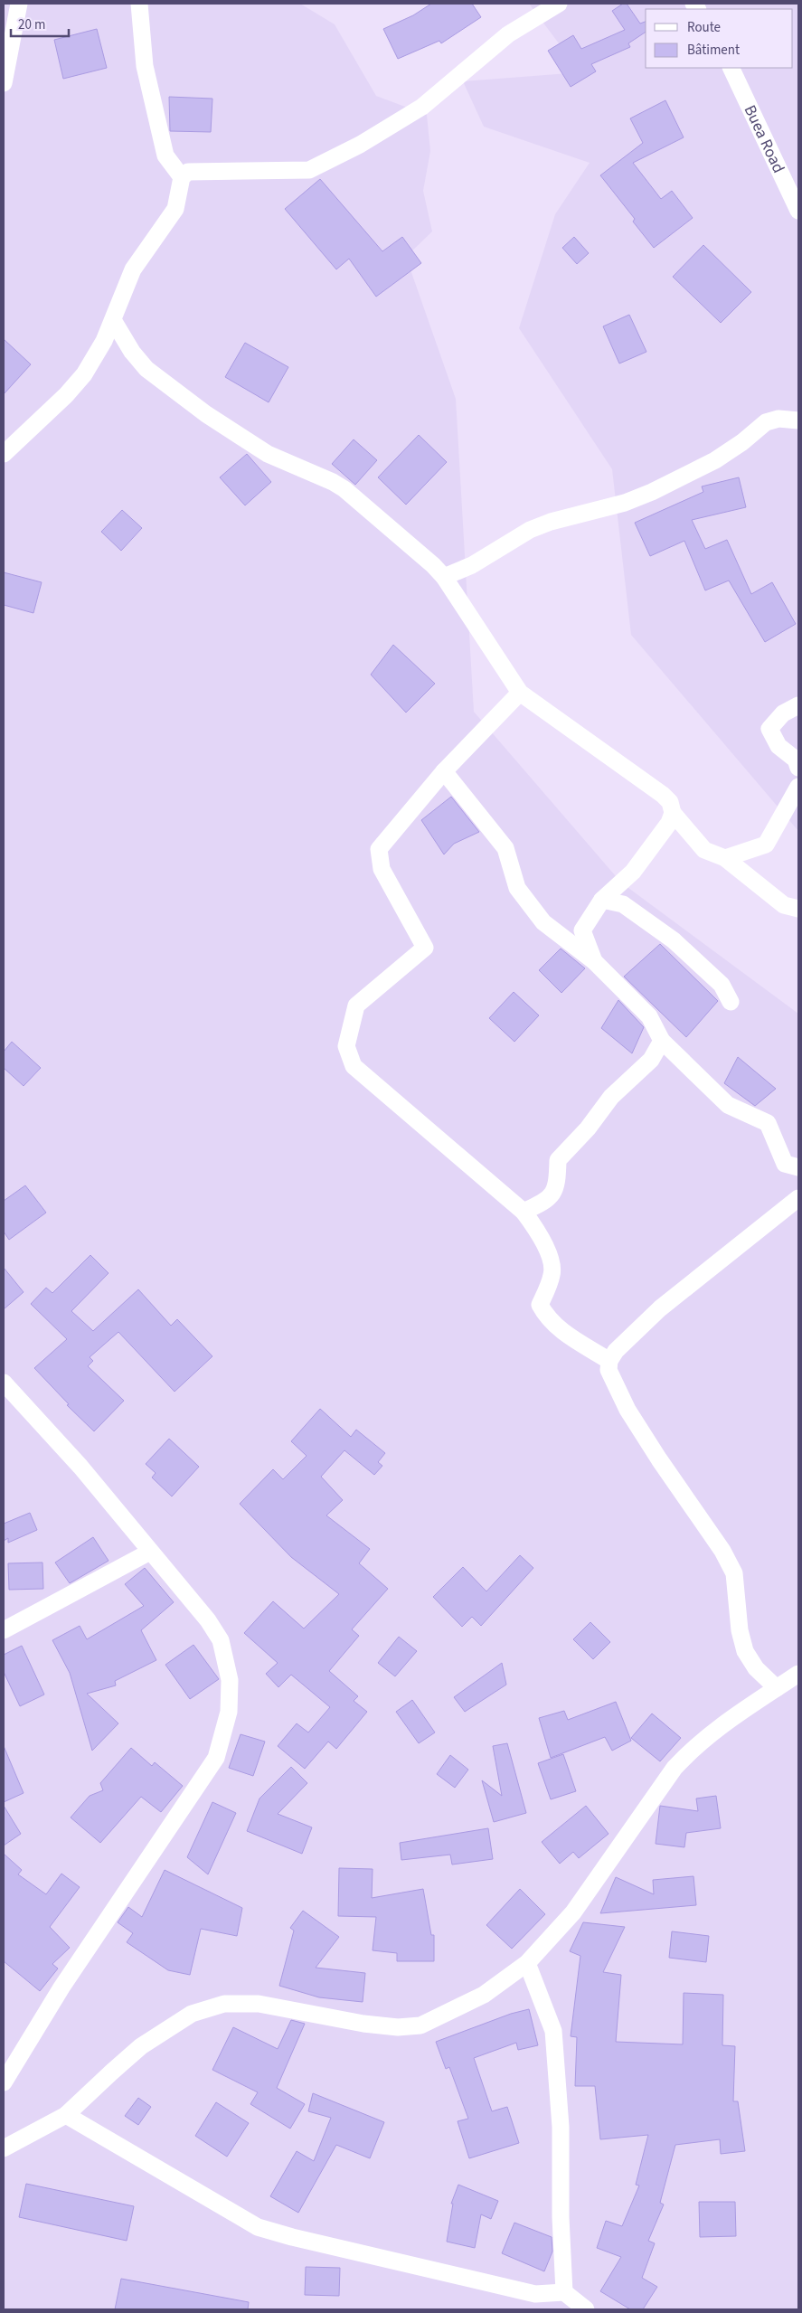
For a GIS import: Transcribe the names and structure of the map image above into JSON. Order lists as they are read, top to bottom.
{
  "streets": {
    "street": ["Buea Road"]
  },
  "legend": ["Route", "Bâtiment"],
  "scale_bar": "20 m"
}
